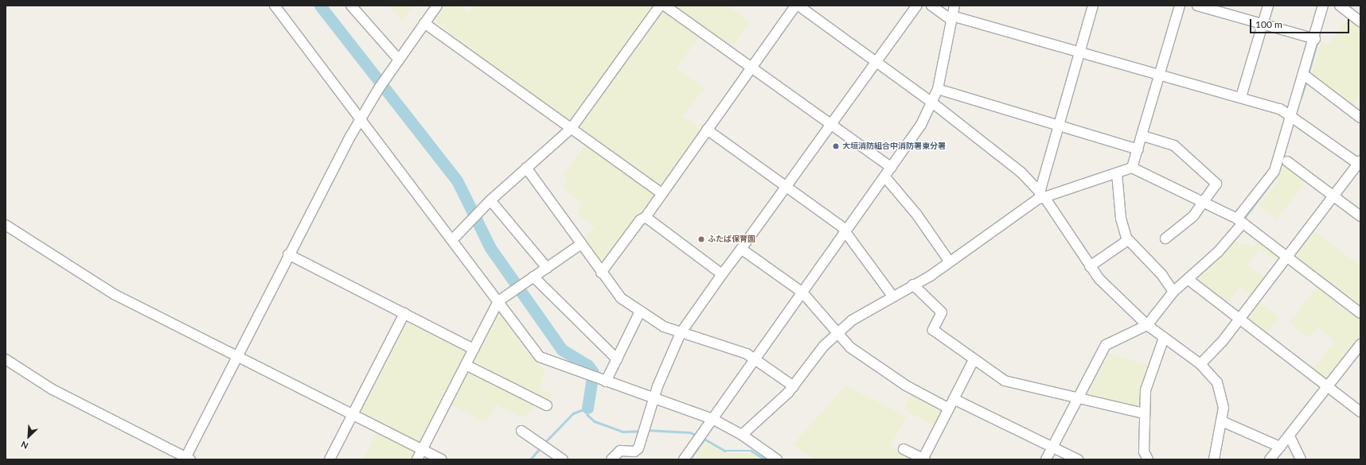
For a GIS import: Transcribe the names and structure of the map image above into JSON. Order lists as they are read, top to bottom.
{
  "places": ["大垣消防組合中消防署東分署", "ふたば保育園"],
  "scale_bar": "100 m",
  "north": "bottom left"
}
